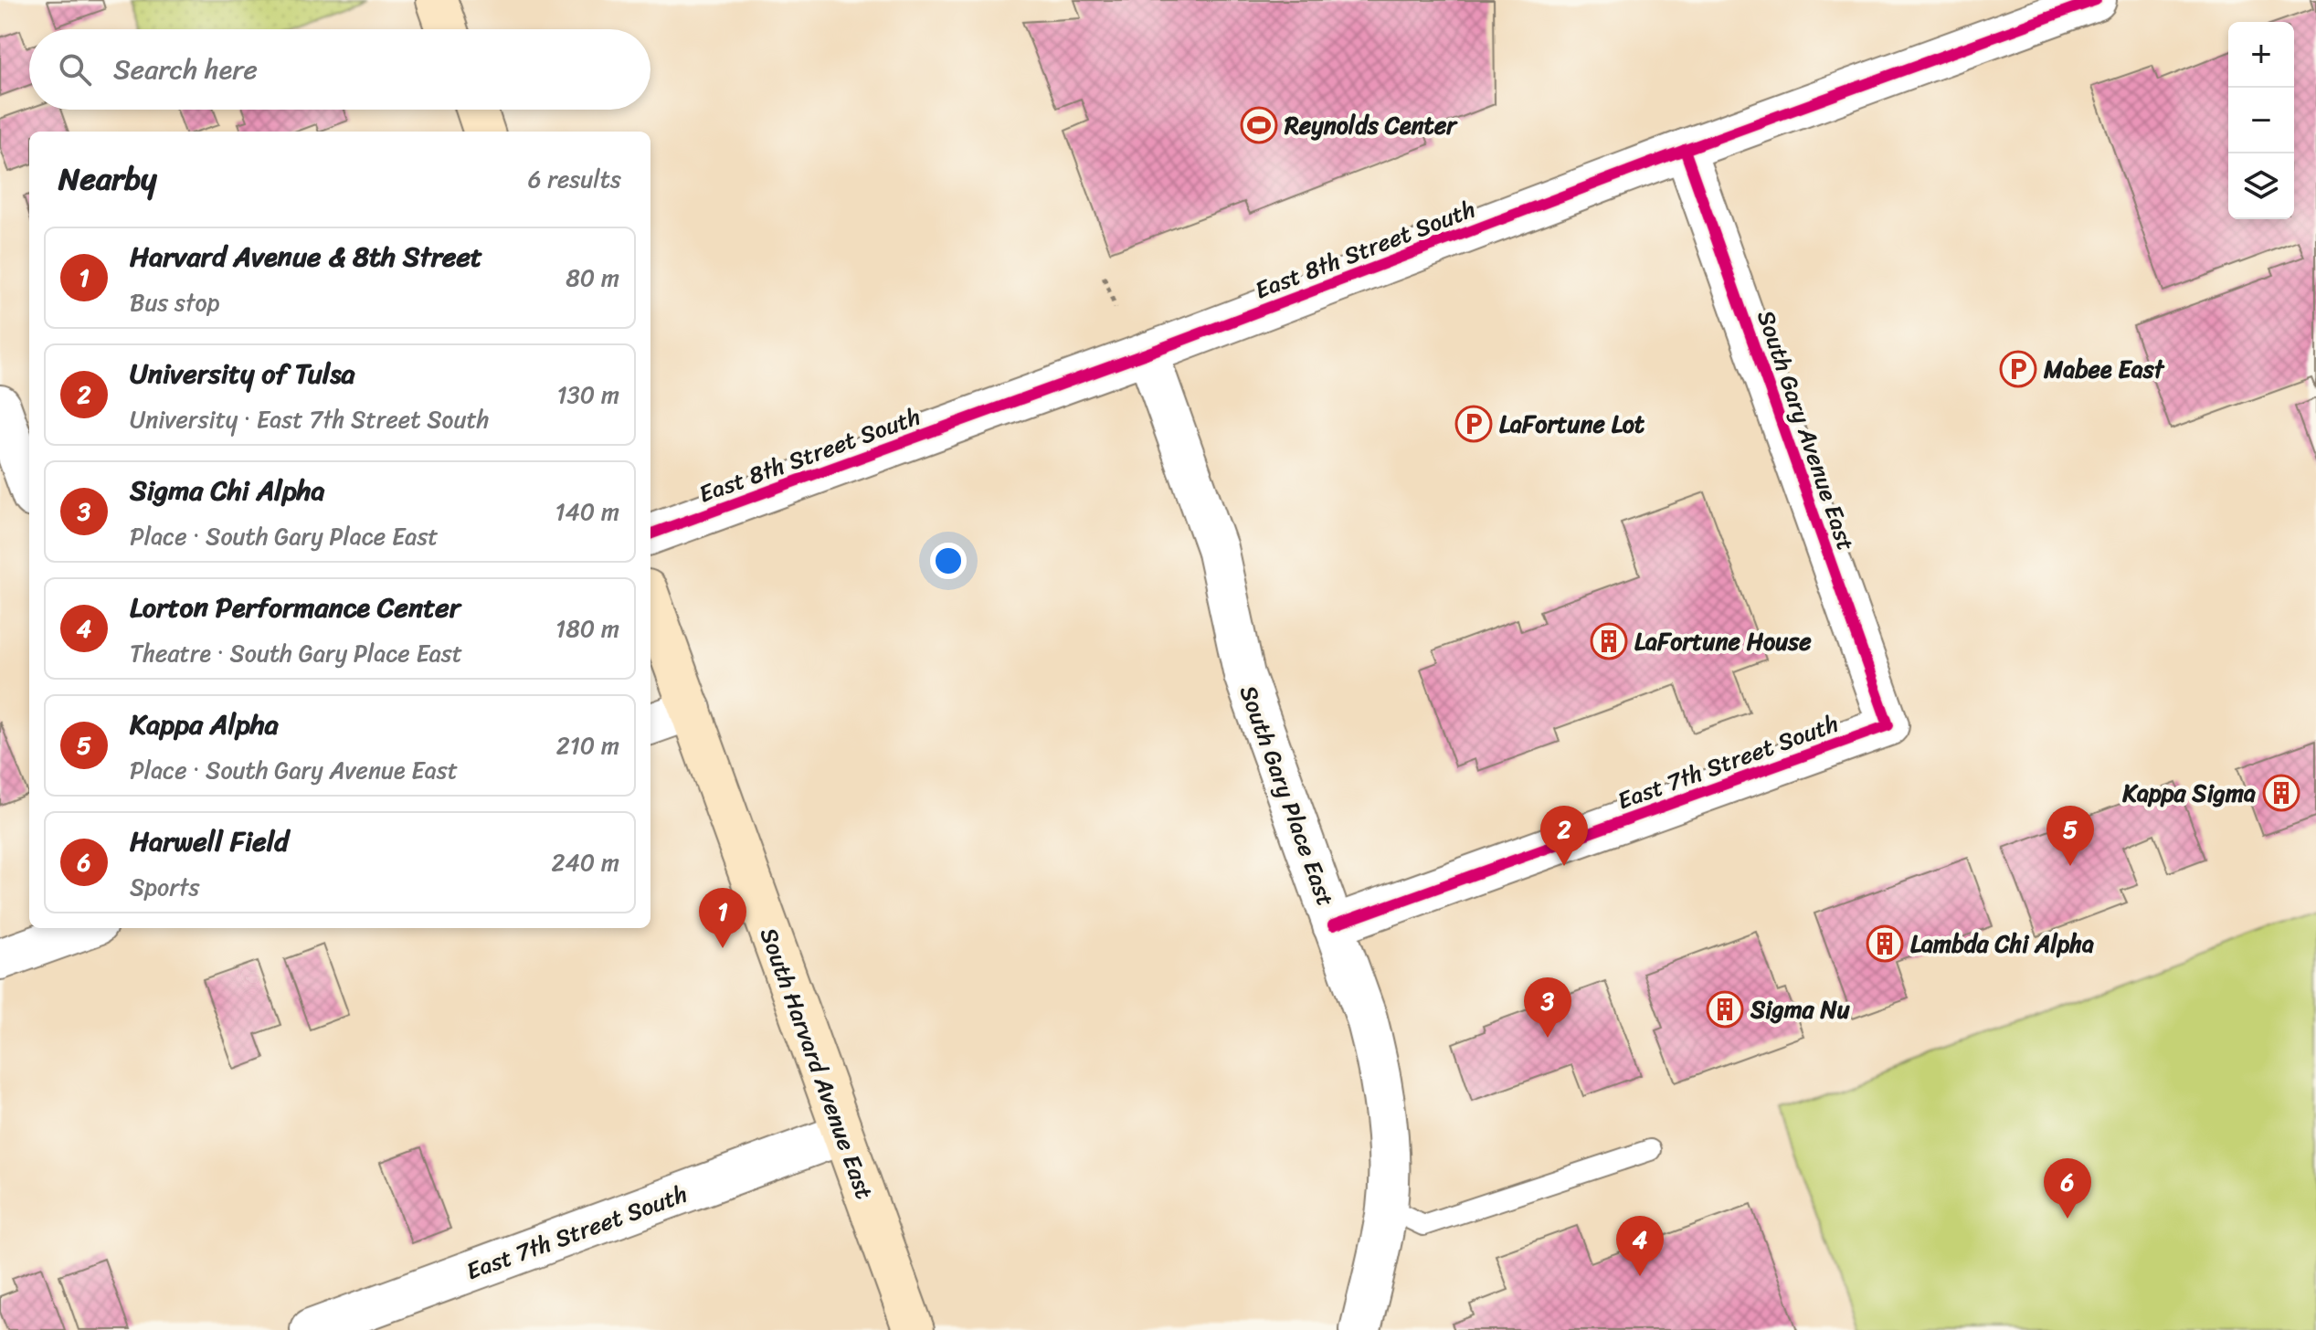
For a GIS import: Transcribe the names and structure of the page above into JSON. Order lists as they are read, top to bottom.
{
  "streets": {
    "main road": ["South Harvard Avenue East"],
    "street": [
      "East 8th Street South",
      "South Gary Avenue East",
      "East 7th Street South",
      "South Gary Place East"
    ]
  },
  "crossings": [
    ["East 8th Street South", "South Gary Avenue East"],
    ["East 8th Street South", "South Gary Place East"],
    ["South Gary Avenue East", "East 7th Street South"],
    ["East 7th Street South", "South Gary Place East"],
    ["East 7th Street South", "South Harvard Avenue East"]
  ],
  "places": {
    "sports": ["Reynolds Center"],
    "parking": ["Mabee East", "LaFortune Lot"],
    "building": [
      "LaFortune House",
      "Kappa Sigma",
      "Lambda Chi Alpha",
      "Sigma Nu"
    ]
  },
  "page": {
    "map_buttons": ["+", "−"],
    "search": "Search here",
    "heading": ["Nearby", "6 results"],
    "list": [
      {
        "mark": "1",
        "name": "Harvard Avenue & 8th Street",
        "note": "Bus stop",
        "value": "80 m"
      },
      {
        "mark": "2",
        "name": "University of Tulsa",
        "note": "University · East 7th Street South",
        "value": "130 m"
      },
      {
        "mark": "3",
        "name": "Sigma Chi Alpha",
        "note": "Place · South Gary Place East",
        "value": "140 m"
      },
      {
        "mark": "4",
        "name": "Lorton Performance Center",
        "note": "Theatre · South Gary Place East",
        "value": "180 m"
      },
      {
        "mark": "5",
        "name": "Kappa Alpha",
        "note": "Place · South Gary Avenue East",
        "value": "210 m"
      },
      {
        "mark": "6",
        "name": "Harwell Field",
        "note": "Sports",
        "value": "240 m"
      }
    ],
    "pins": [
      "2",
      "5",
      "1",
      "3",
      "6",
      "4"
    ]
  }
}
